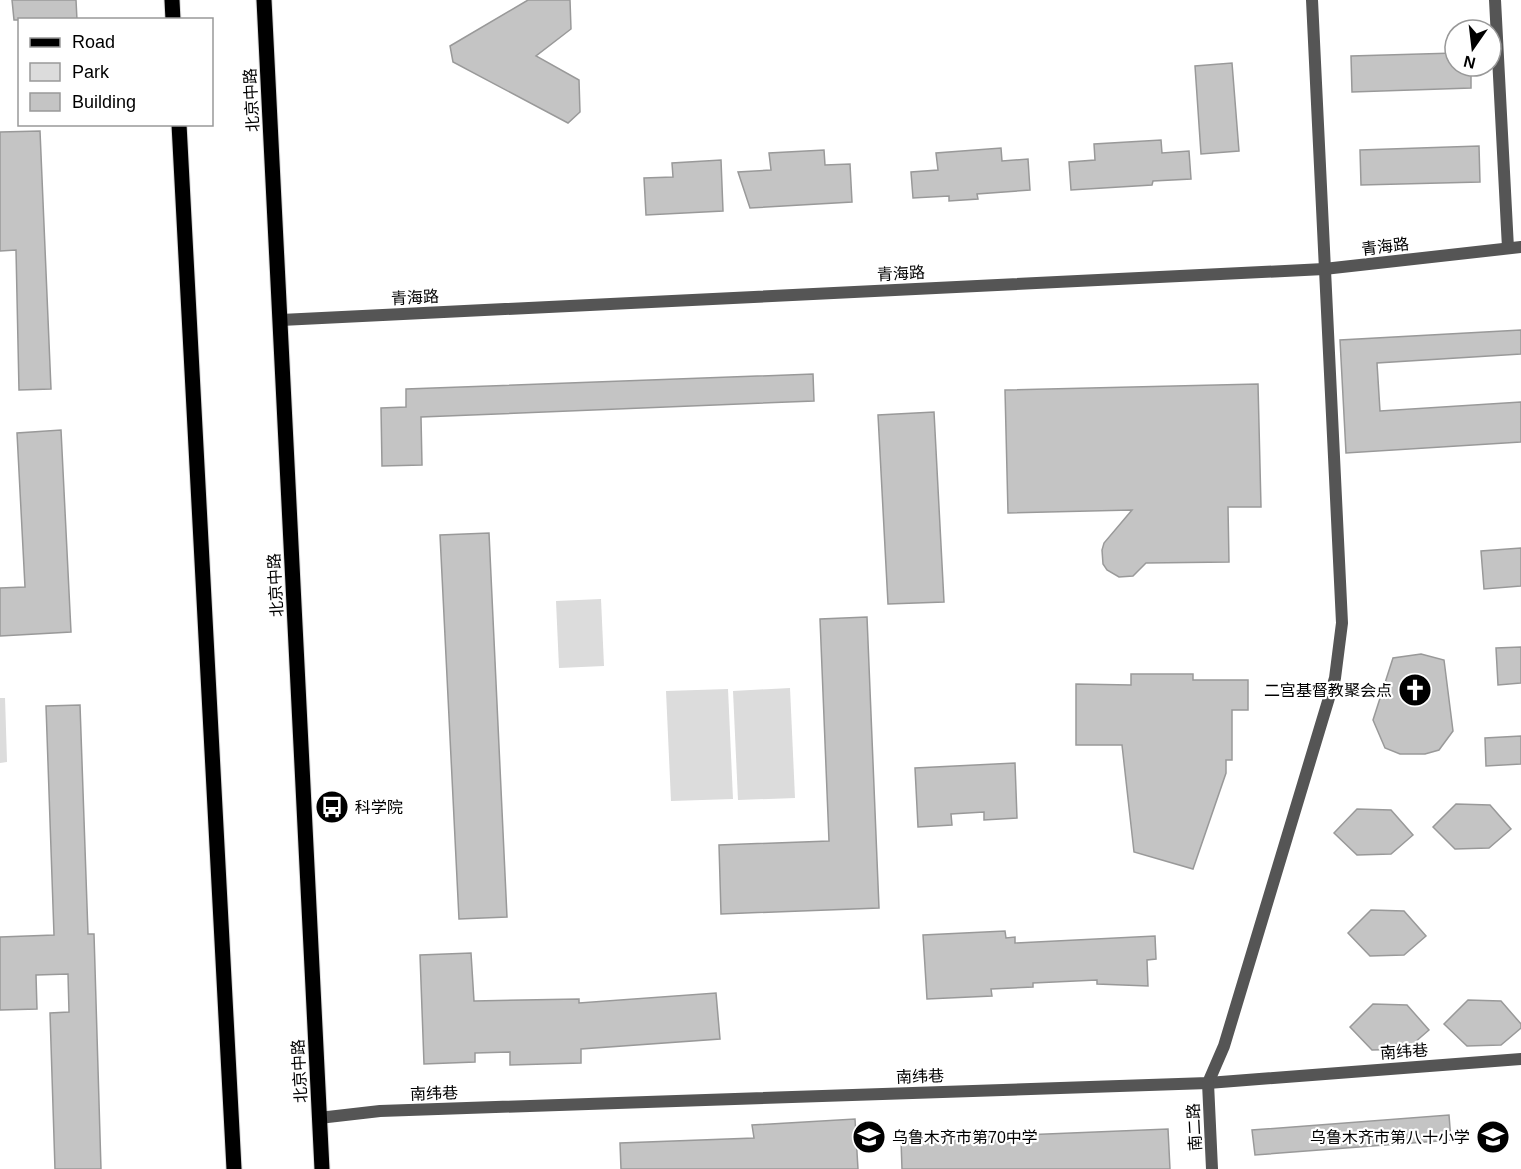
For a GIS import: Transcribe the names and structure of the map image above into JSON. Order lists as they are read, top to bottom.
{
  "streets": {
    "main road": ["北京中路"],
    "street": ["青海路", "南纬巷", "南二路"]
  },
  "crossings": [
    ["北京中路", "青海路"],
    ["北京中路", "南纬巷"],
    ["南纬巷", "南二路"]
  ],
  "places": {
    "church": ["二宫基督教聚会点"],
    "bus stop": ["科学院"],
    "school or university": ["乌鲁木齐市第70中学", "乌鲁木齐市第八十小学"]
  },
  "legend": ["Road", "Park", "Building"],
  "north": "bottom"
}
